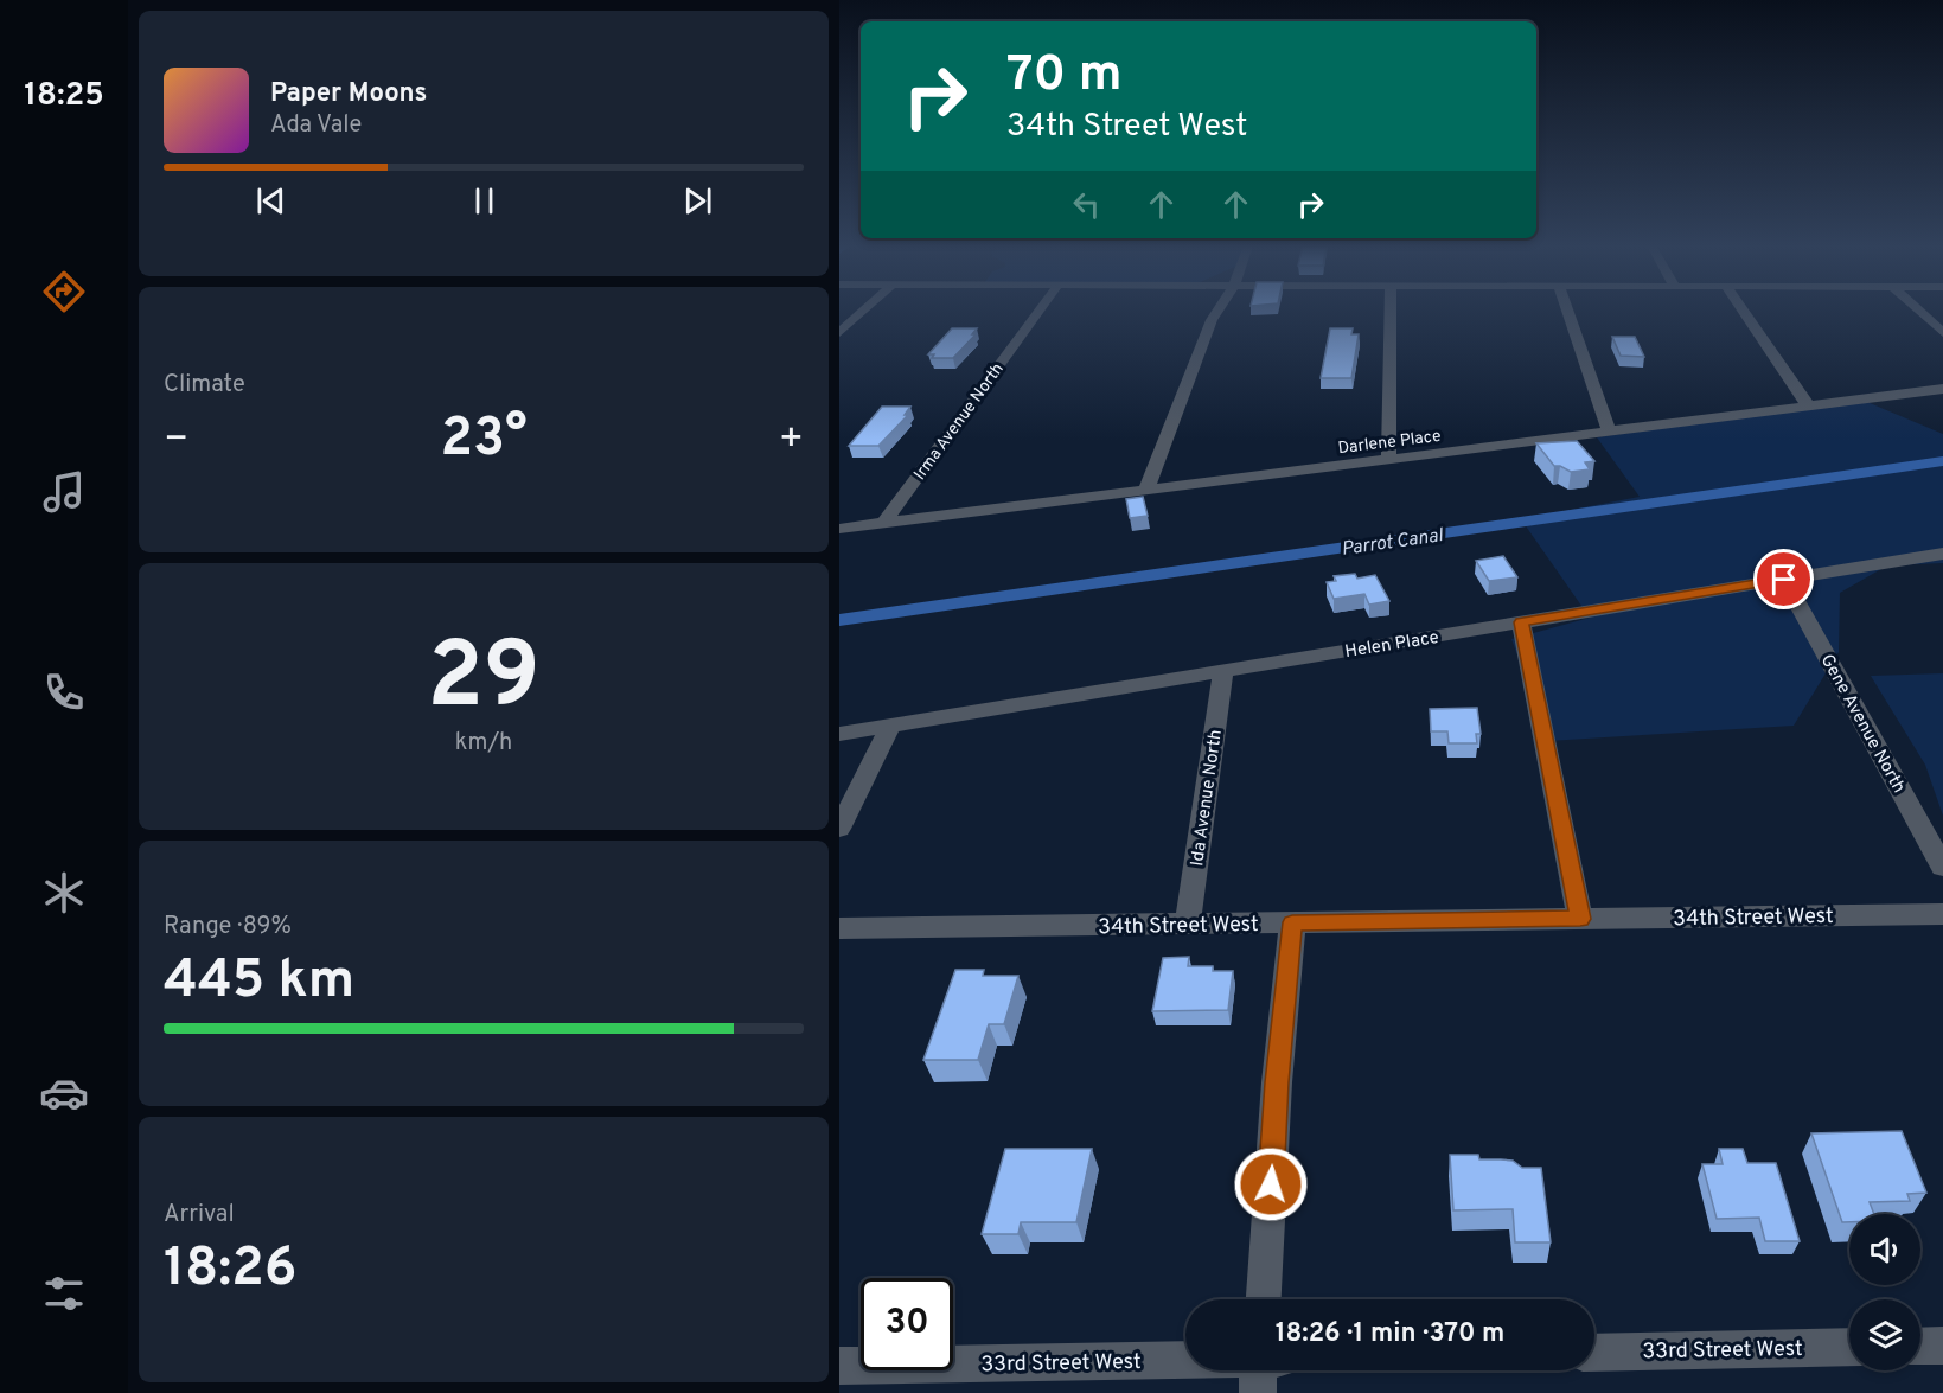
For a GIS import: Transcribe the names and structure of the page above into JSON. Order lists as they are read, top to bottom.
{
  "streets": {
    "street": [
      "Irma Avenue North",
      "Darlene Place",
      "Helen Place",
      "Gene Avenue North",
      "Ida Avenue North",
      "34th Street West",
      "33rd Street West"
    ]
  },
  "crossings": [
    ["Irma Avenue North", "Darlene Place"],
    ["Helen Place", "Gene Avenue North"],
    ["Helen Place", "Ida Avenue North"],
    ["Ida Avenue North", "34th Street West"]
  ],
  "water": ["Parrot Canal"],
  "page": {
    "tabs": "18:25",
    "turn": ["70 m", "34th Street West"],
    "song": ["Paper Moons", "Ada Vale"],
    "tile": [
      "Climate",
      ["29", "km/h"],
      ["Range · 89%", "445 km"],
      ["Arrival", "18:26"]
    ],
    "heat": ["−", "23°", "+"],
    "limit": "30",
    "trip": "18:26 · 1 min · 370 m"
  }
}
